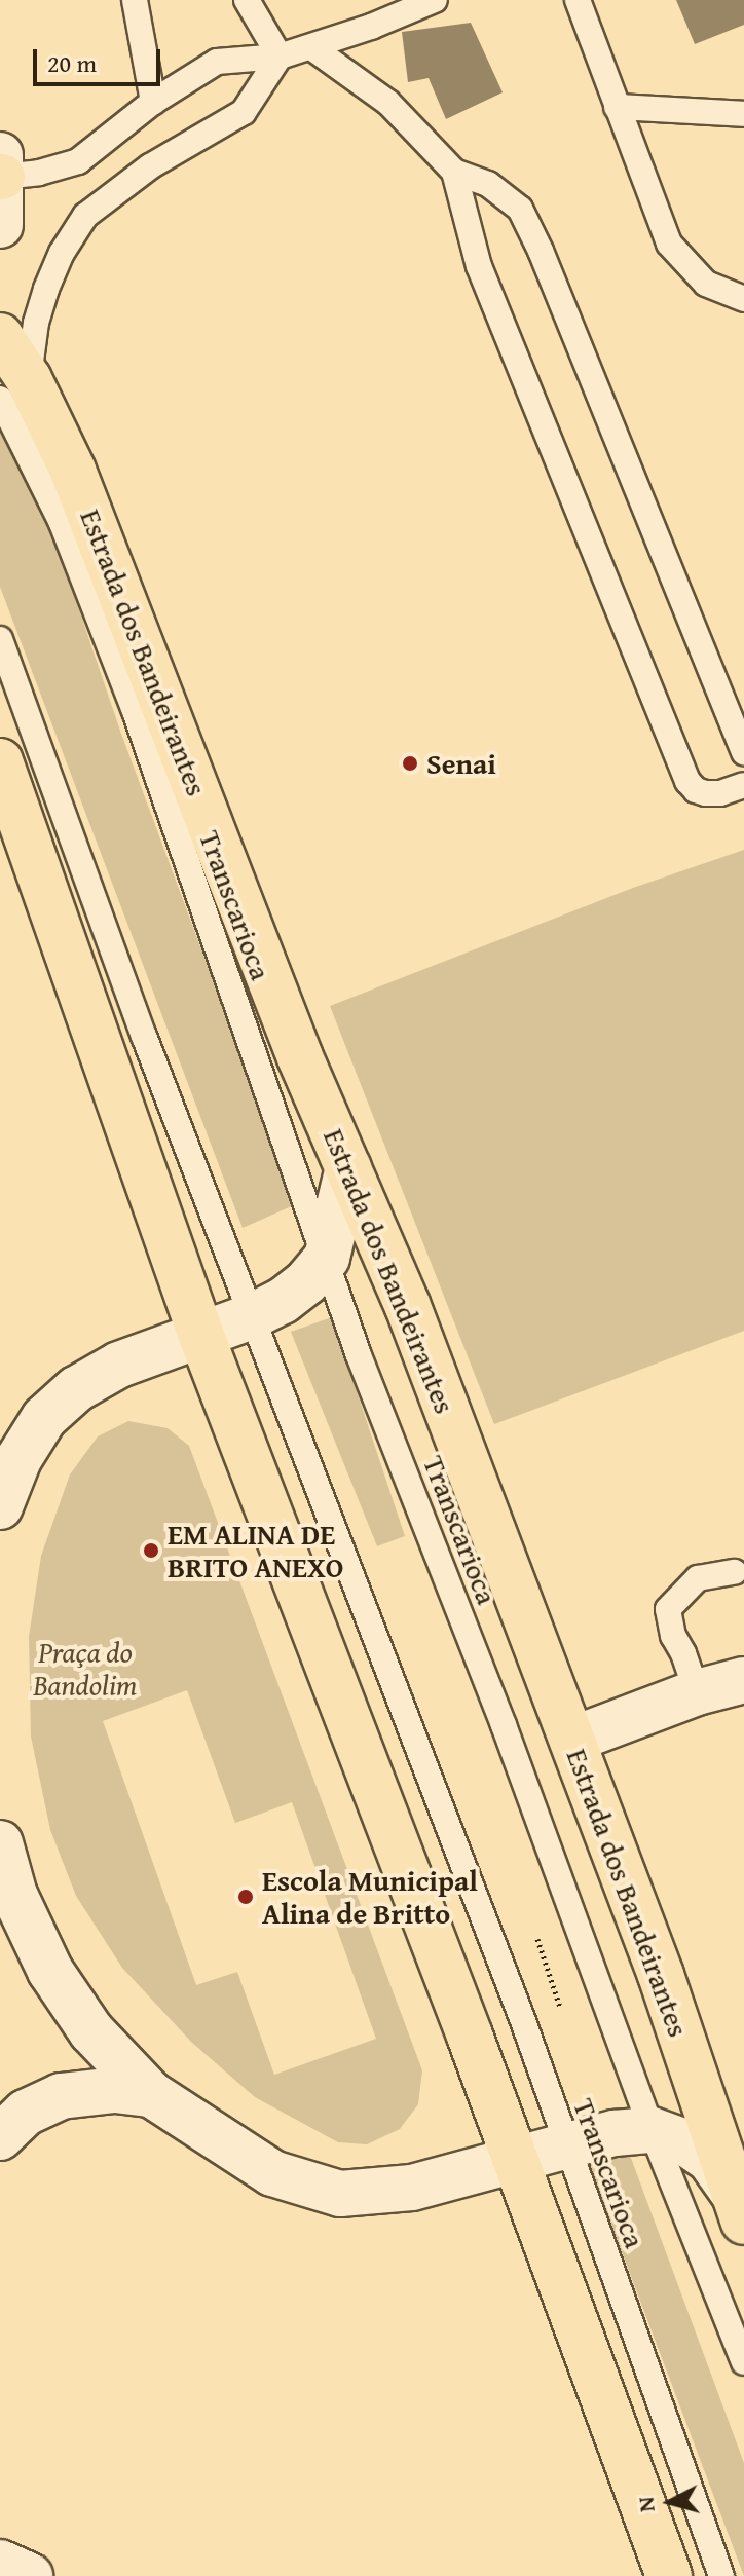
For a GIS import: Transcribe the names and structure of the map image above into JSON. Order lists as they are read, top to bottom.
{
  "streets": {
    "main road": ["Estrada dos Bandeirantes"],
    "lane": ["Transcarioca"]
  },
  "crossings": [
    ["Estrada dos Bandeirantes", "Transcarioca"]
  ],
  "parks": ["Praça do Bandolim"],
  "places": ["Senai", "EM ALINA DE BRITO ANEXO", "Escola Municipal Alina de Britto"],
  "scale_bar": "20 m",
  "north": "left"
}
